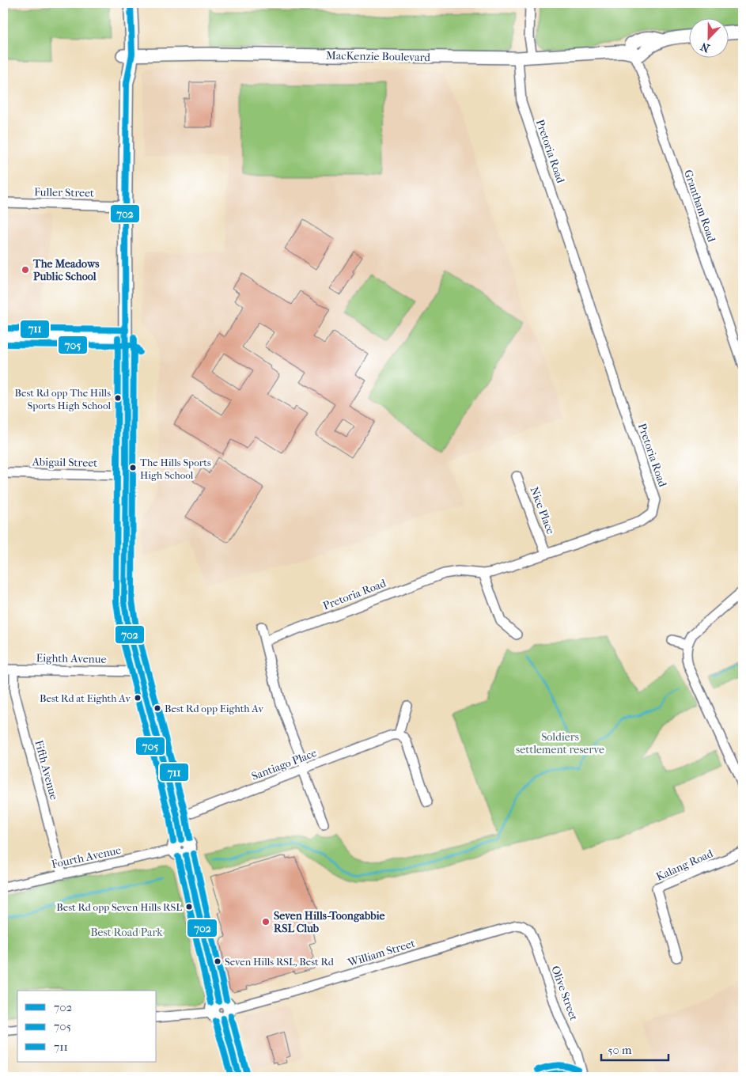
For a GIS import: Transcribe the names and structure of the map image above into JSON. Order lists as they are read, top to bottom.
{
  "streets": {
    "street": [
      "MacKenzie Boulevard",
      "Pretoria Road",
      "Fuller Street",
      "Grantham Road",
      "Abigail Street",
      "Nice Place",
      "Eighth Avenue",
      "Santiago Place",
      "Fifth Avenue",
      "Fourth Avenue",
      "Kalang Road",
      "William Street",
      "Olive Street"
    ]
  },
  "crossings": [
    ["MacKenzie Boulevard", "Pretoria Road"],
    ["MacKenzie Boulevard", "Grantham Road"],
    ["Pretoria Road", "Nice Place"],
    ["Eighth Avenue", "Fifth Avenue"],
    ["Fifth Avenue", "Fourth Avenue"],
    ["William Street", "Olive Street"]
  ],
  "parks": ["Soldiers settlement reserve", "Best Road Park"],
  "places": [
    "The Meadows Public School",
    "Best Rd opp The Hills Sports High School",
    "The Hills Sports High School",
    "Best Rd at Eighth Av",
    "Best Rd opp Eighth Av",
    "Best Rd opp Seven Hills RSL",
    "Seven Hills-Toongabbie RSL Club",
    "Seven Hills RSL, Best Rd"
  ],
  "lines": ["transit line 702", "transit line 711", "transit line 705"],
  "legend": ["702", "705", "711"],
  "scale_bar": "50 m",
  "north": "bottom"
}
